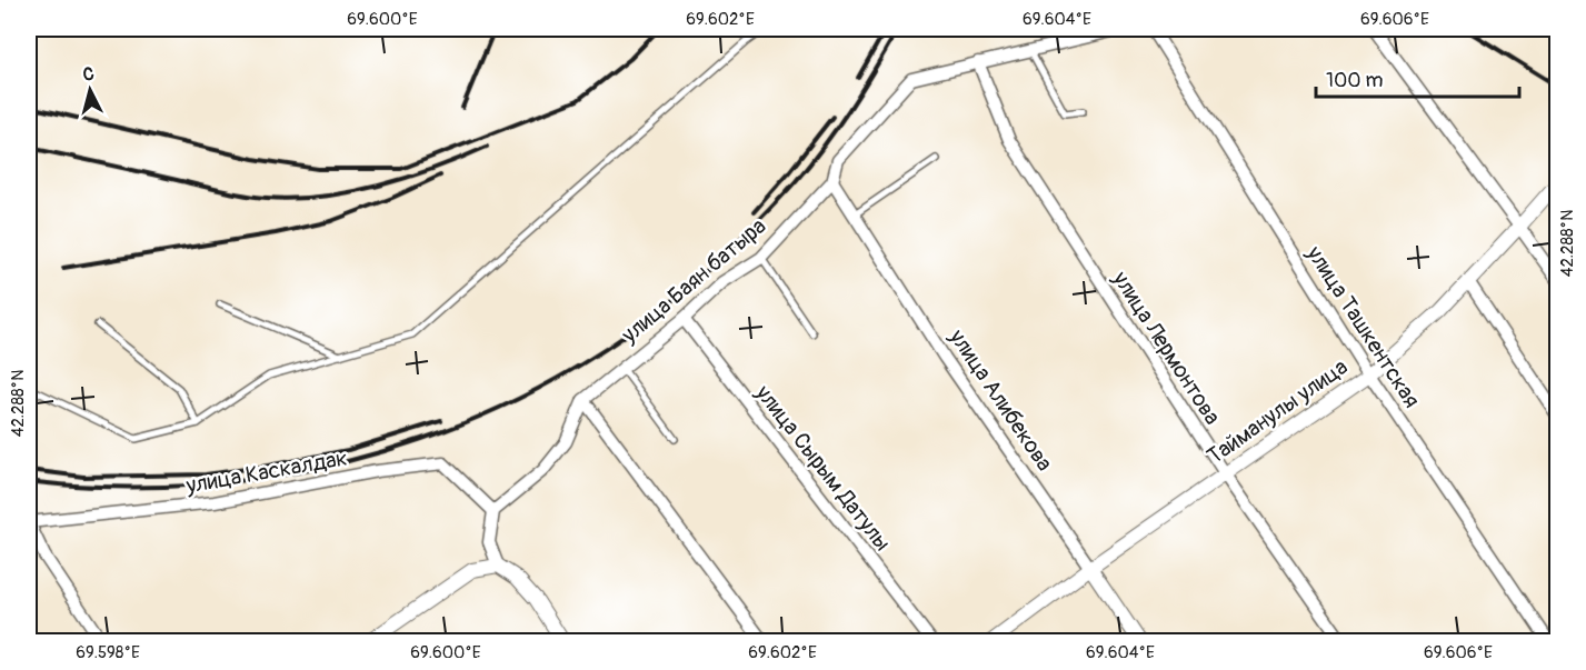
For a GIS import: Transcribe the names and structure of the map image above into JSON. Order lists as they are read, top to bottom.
{
  "streets": {
    "street": [
      "улица Баян батыра",
      "улица Ташкентская",
      "улица Лермонтова",
      "улица Алибекова",
      "Тайманулы улица",
      "улица Сырым Датулы",
      "улица Каскалдак"
    ]
  },
  "crossings": [
    ["улица Баян батыра", "улица Лермонтова"],
    ["улица Баян батыра", "улица Алибекова"],
    ["улица Баян батыра", "улица Сырым Датулы"],
    ["улица Баян батыра", "улица Каскалдак"],
    ["улица Ташкентская", "Тайманулы улица"],
    ["улица Лермонтова", "Тайманулы улица"],
    ["улица Алибекова", "Тайманулы улица"]
  ],
  "scale_bar": "100 m",
  "north": "top",
  "coordinates": [
    "69.600°E",
    "69.602°E",
    "69.604°E",
    "69.606°E",
    "42.288°N",
    "69.598°E"
  ]
}
